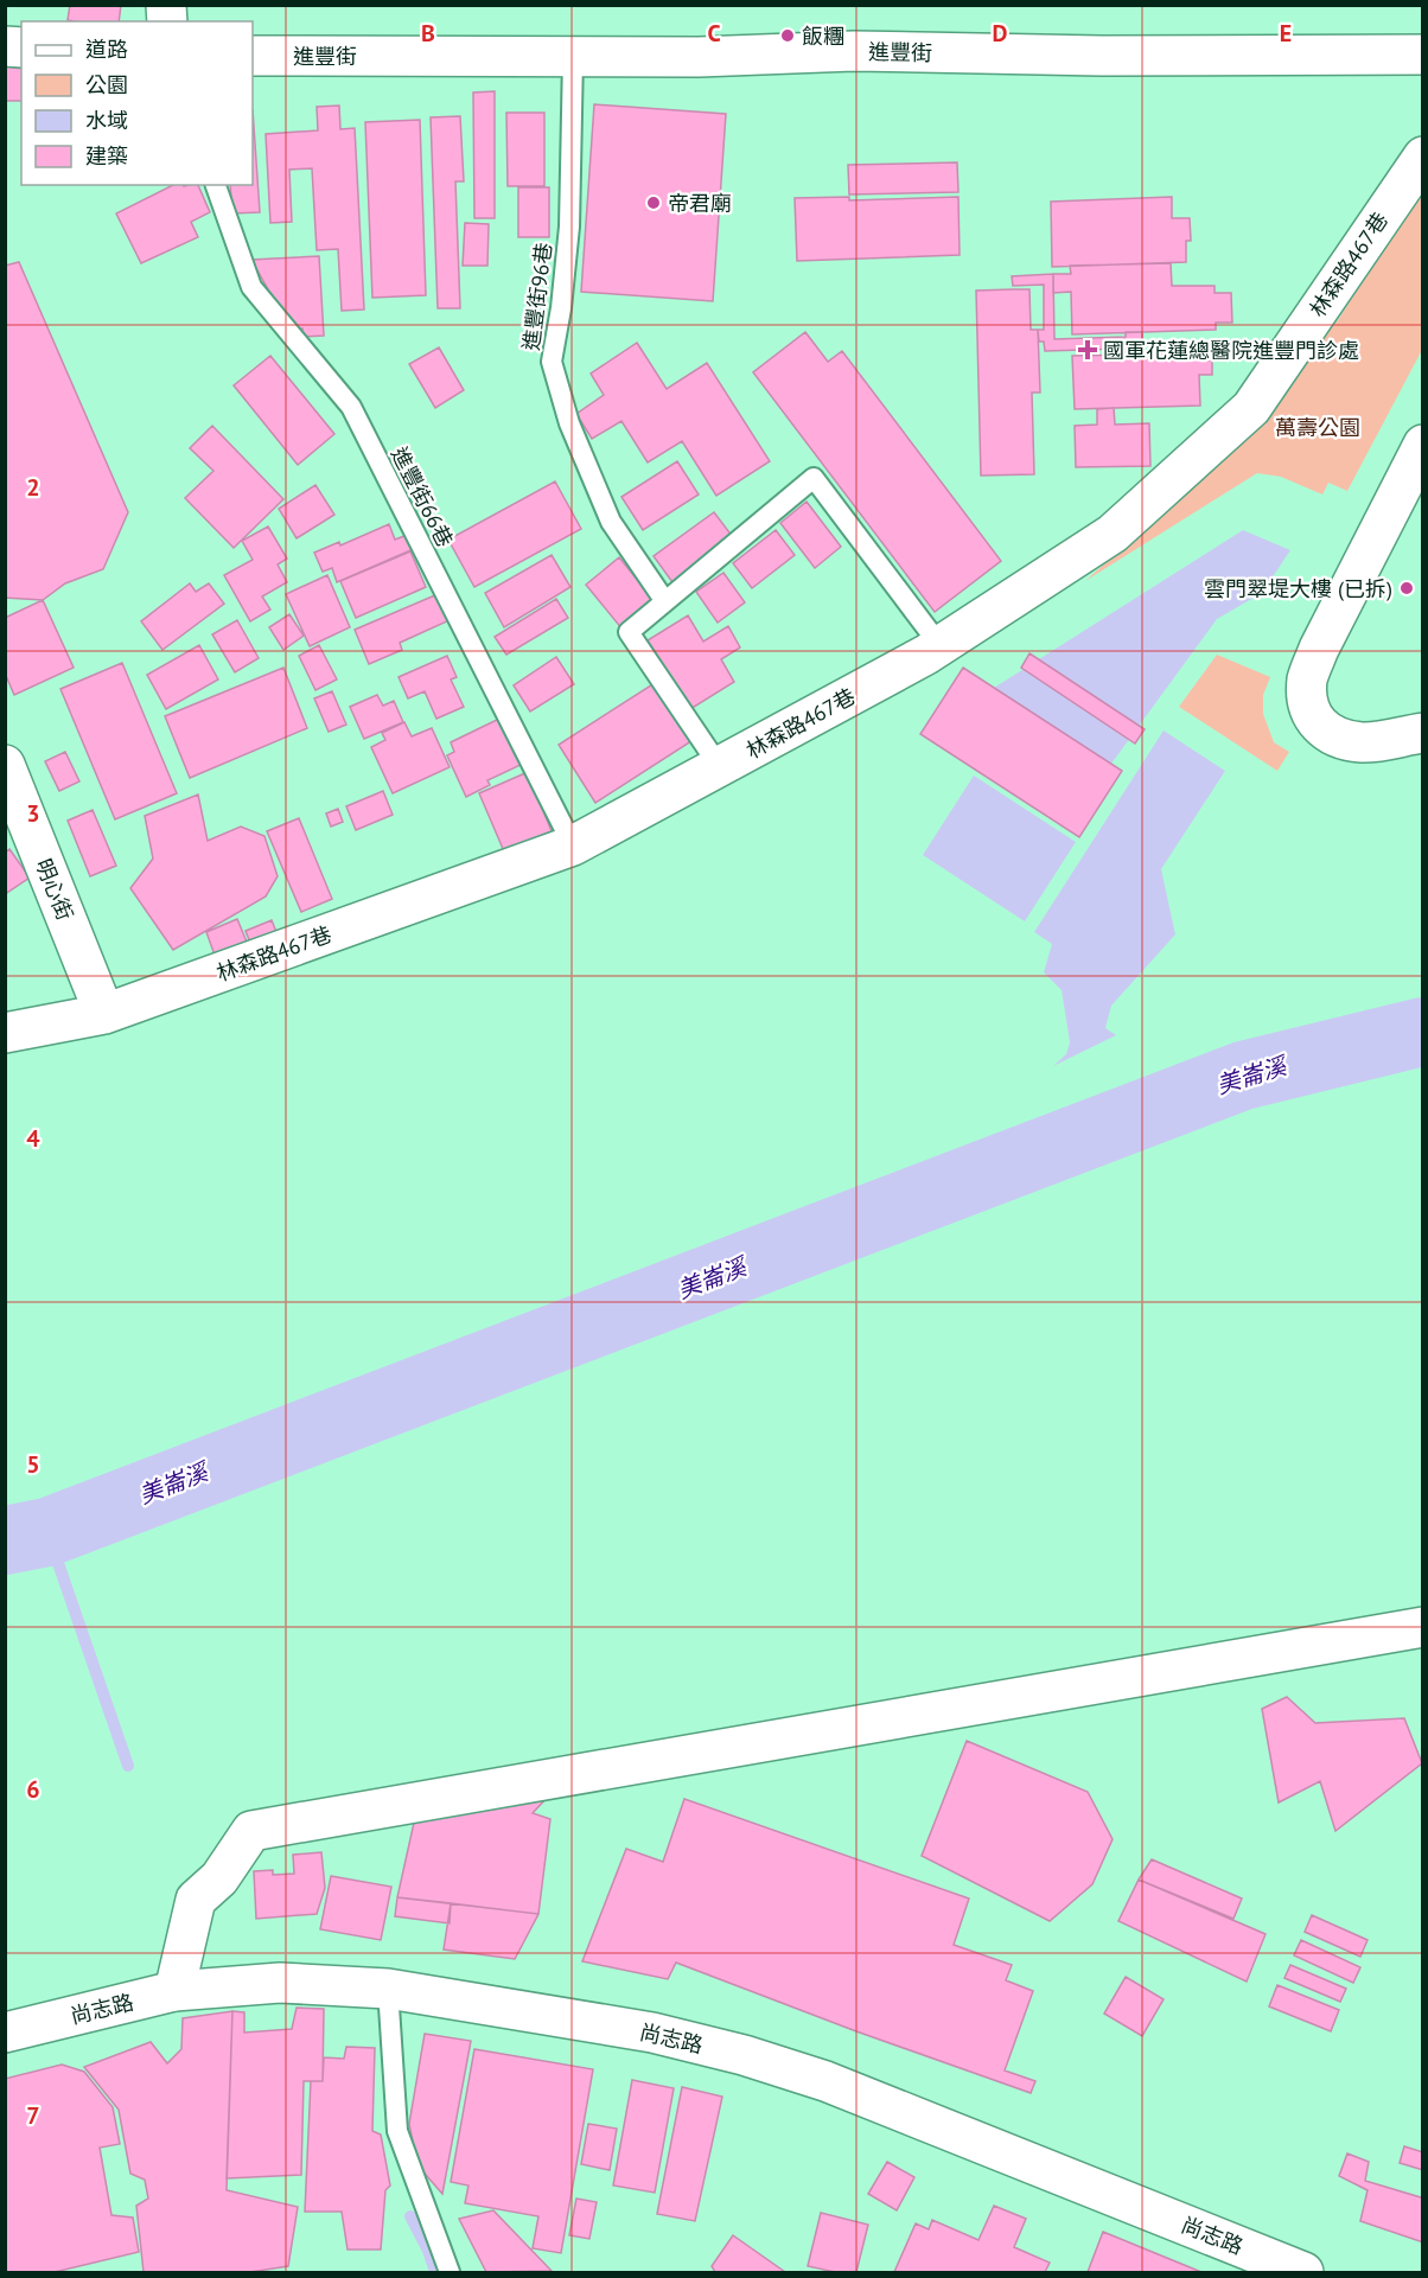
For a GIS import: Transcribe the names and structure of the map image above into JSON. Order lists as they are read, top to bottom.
{
  "streets": {
    "street": [
      "進豐街",
      "林森路467巷",
      "明心街",
      "尚志路"
    ],
    "lane": ["進豐街96巷", "進豐街66巷"]
  },
  "crossings": [
    ["進豐街", "進豐街96巷"],
    ["林森路467巷", "進豐街66巷"],
    ["林森路467巷", "明心街"]
  ],
  "water": ["美崙溪"],
  "parks": ["萬壽公園"],
  "places": {
    "other": ["飯糰", "帝君廟", "雲門翠堤大樓 (已拆)"],
    "health": ["國軍花蓮總醫院進豐門診處"]
  },
  "legend": [
    "道路",
    "公園",
    "水域",
    "建築"
  ],
  "grid": {
    "columns": [
      "B",
      "C",
      "D",
      "E"
    ],
    "rows": [
      "2",
      "3",
      "4",
      "5",
      "6",
      "7"
    ]
  }
}
